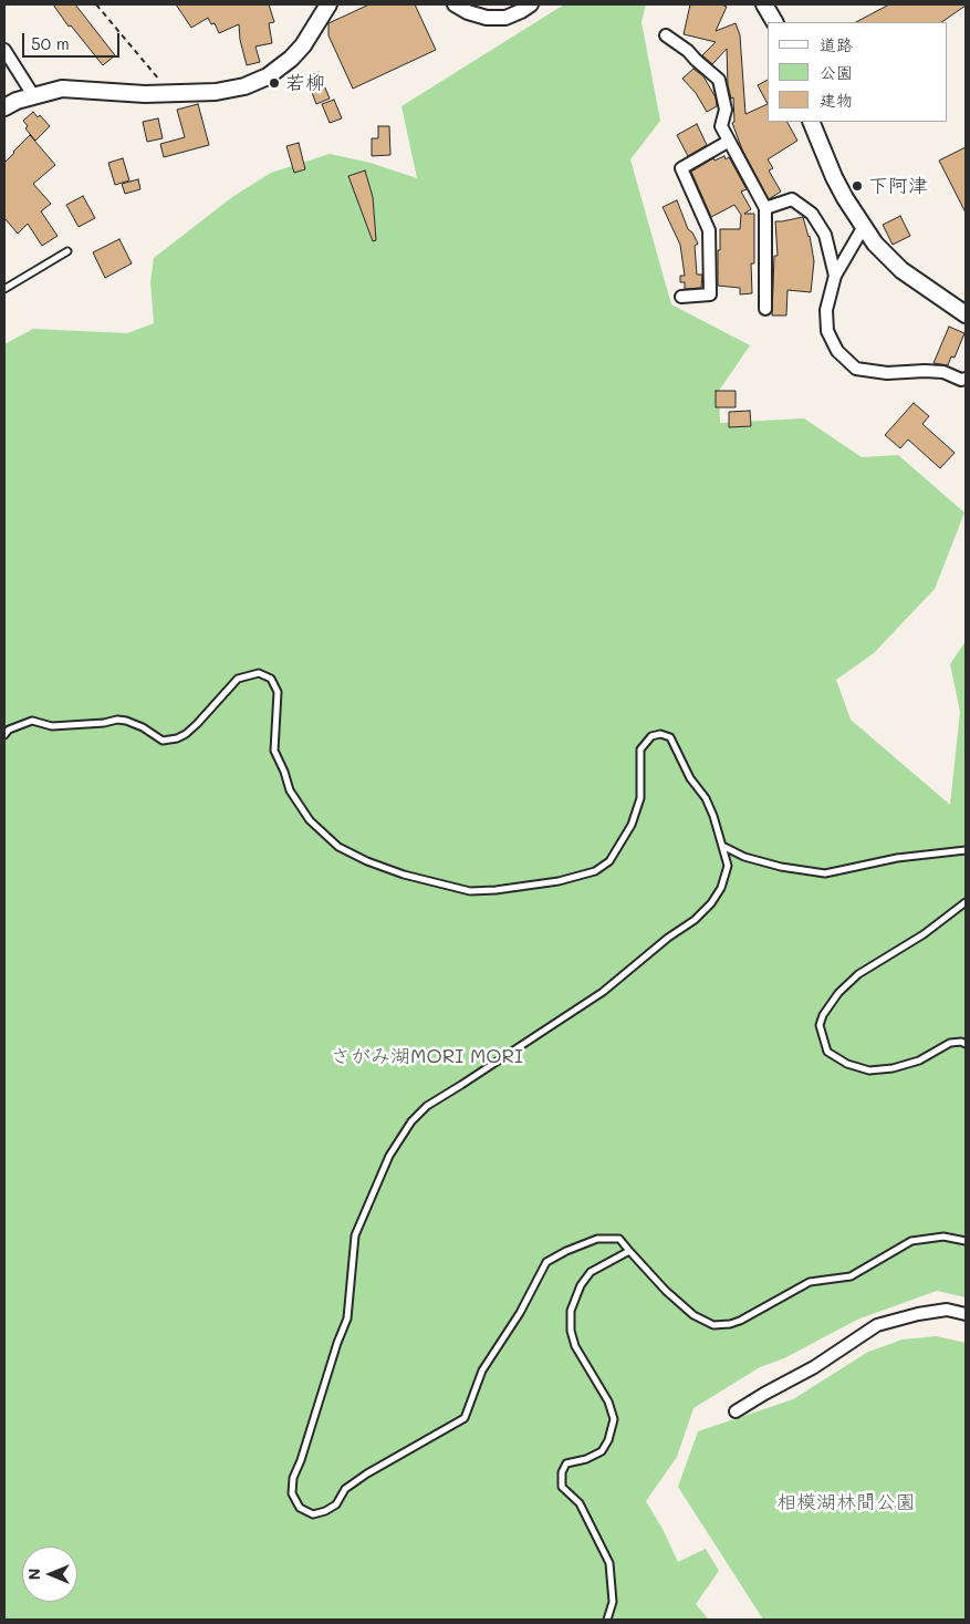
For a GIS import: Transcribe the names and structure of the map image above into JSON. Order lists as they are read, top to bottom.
{
  "parks": ["さがみ湖MORI MORI", "相模湖林間公園"],
  "places": ["若柳", "下阿津"],
  "legend": ["道路", "公園", "建物"],
  "scale_bar": "50 m",
  "north": "left"
}
